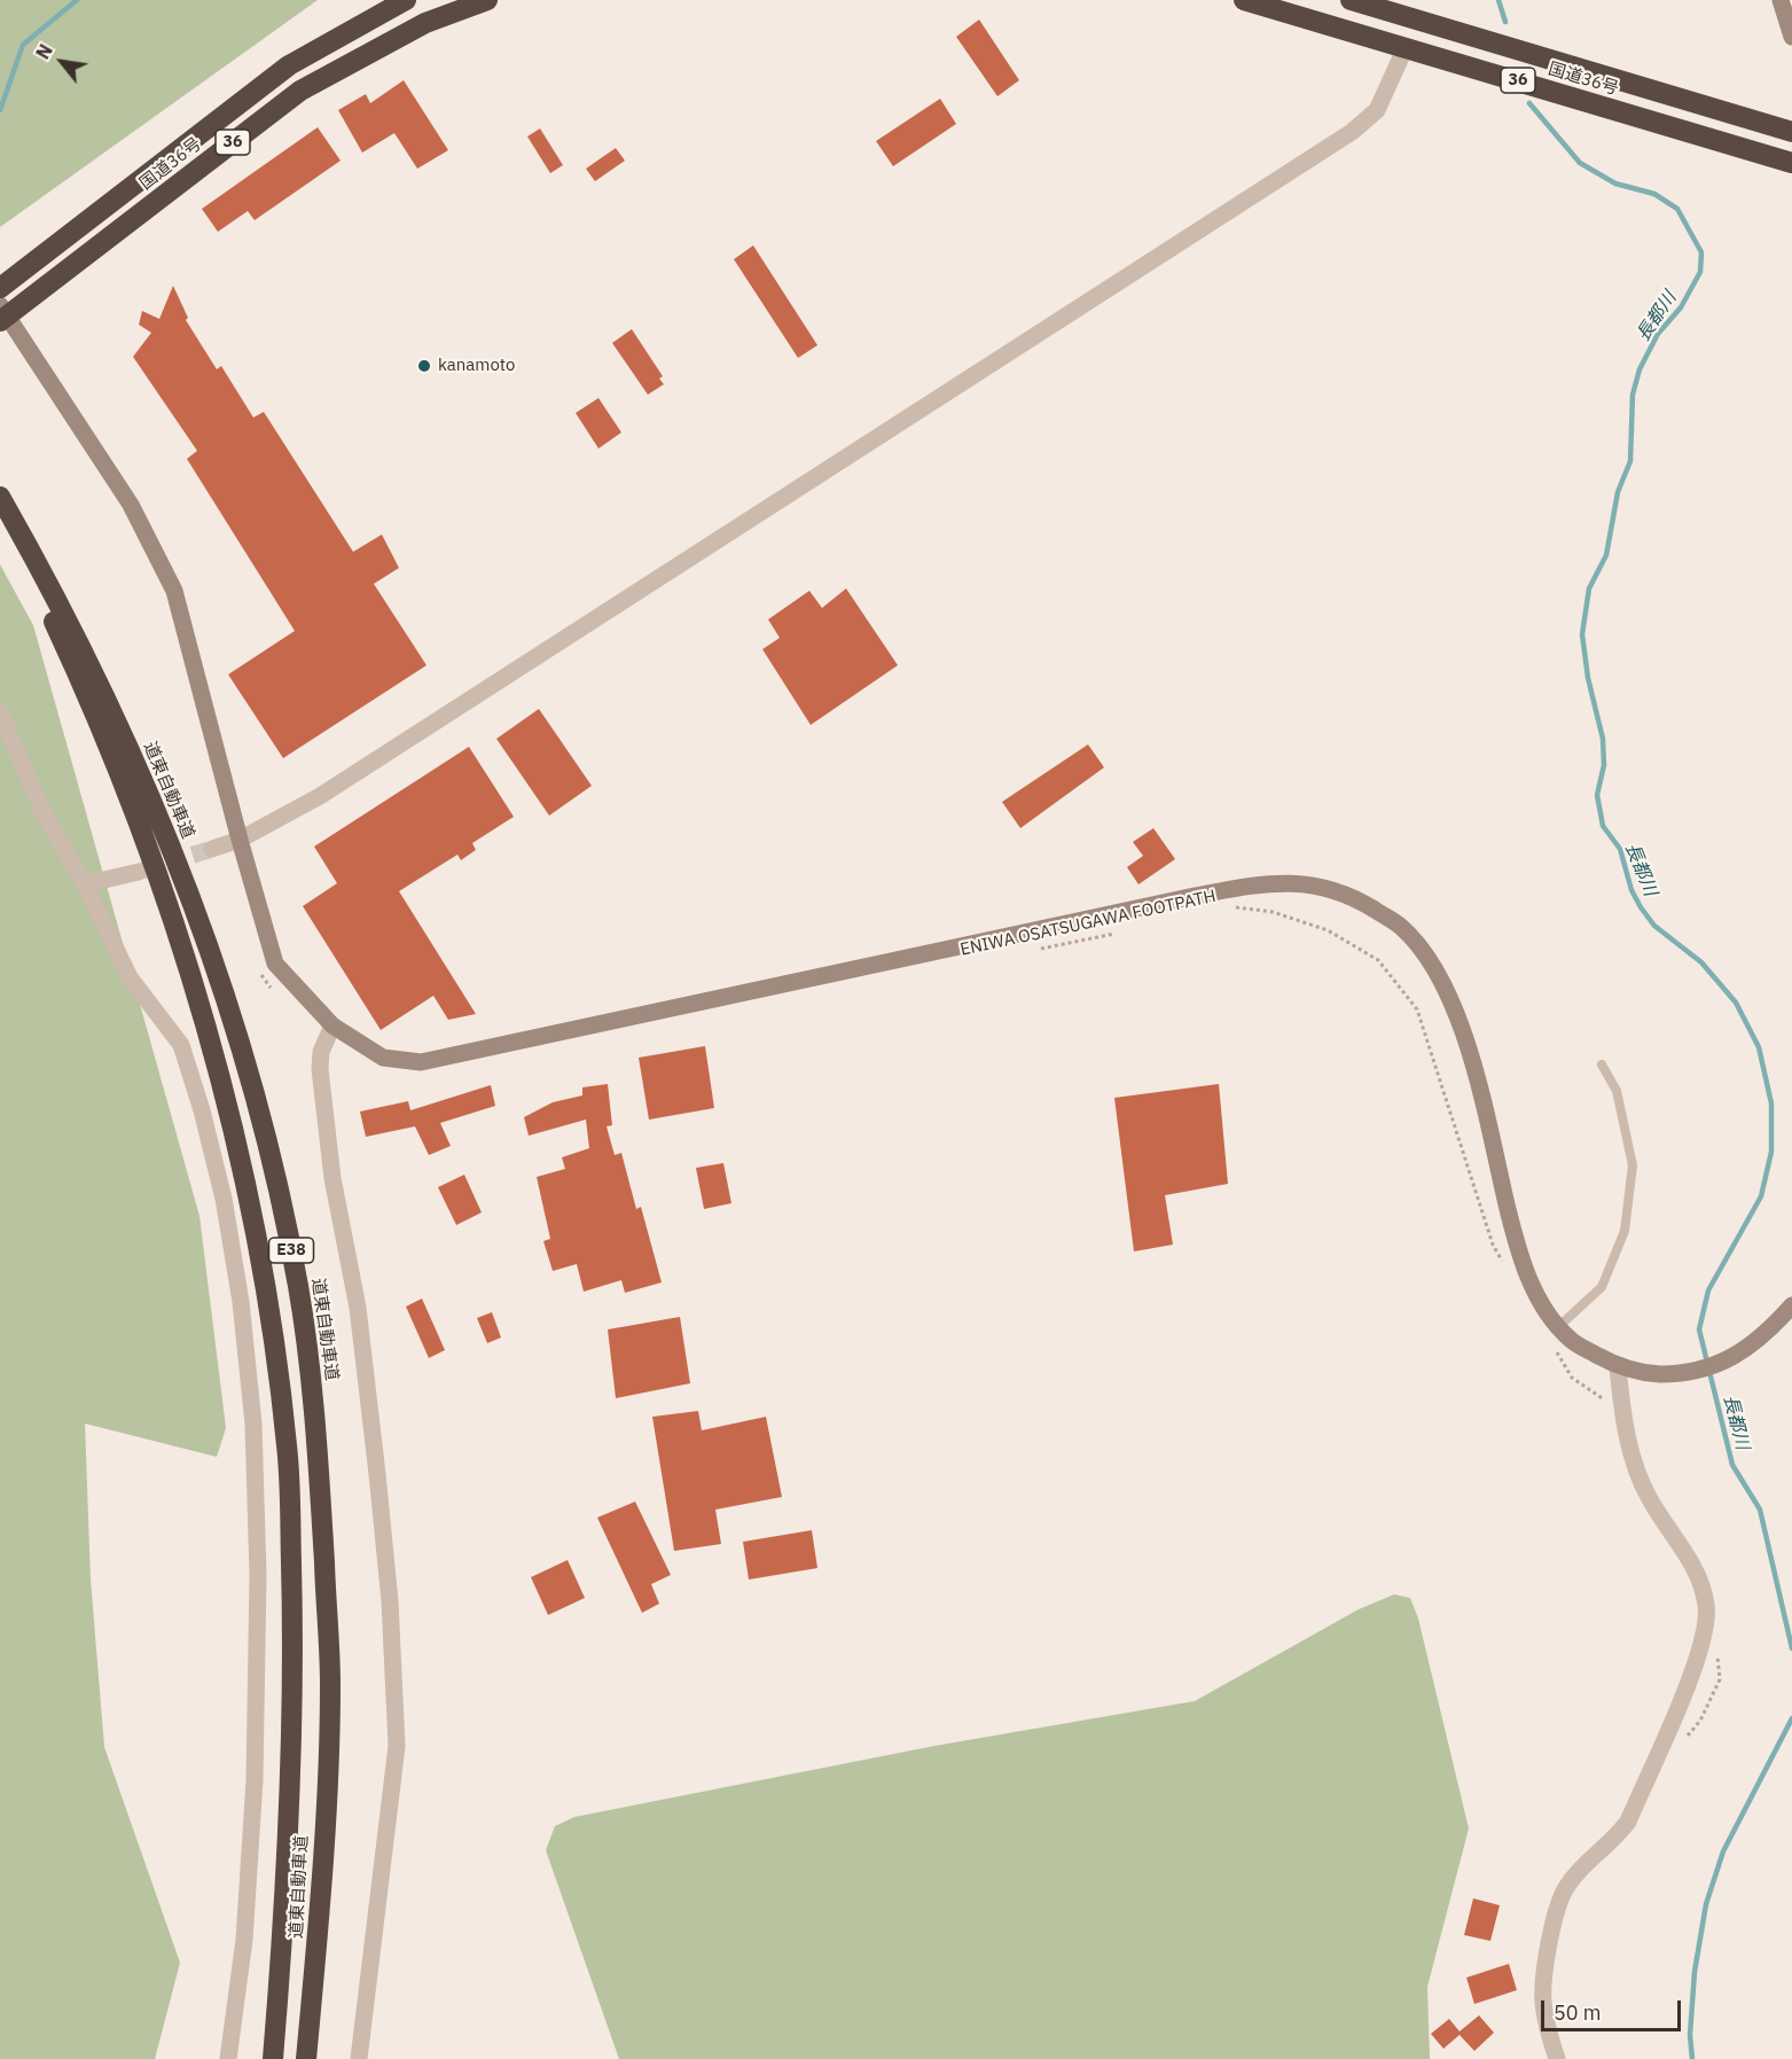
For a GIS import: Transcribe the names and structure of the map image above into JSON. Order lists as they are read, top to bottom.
{
  "streets": {
    "highway": [
      "国道36号",
      "36",
      "道東自動車道",
      "E38"
    ],
    "path": ["ENIWA OSATSUGAWA FOOTPATH"]
  },
  "water": ["長都川"],
  "places": ["kanamoto"],
  "scale_bar": "50 m",
  "north": "top left"
}
